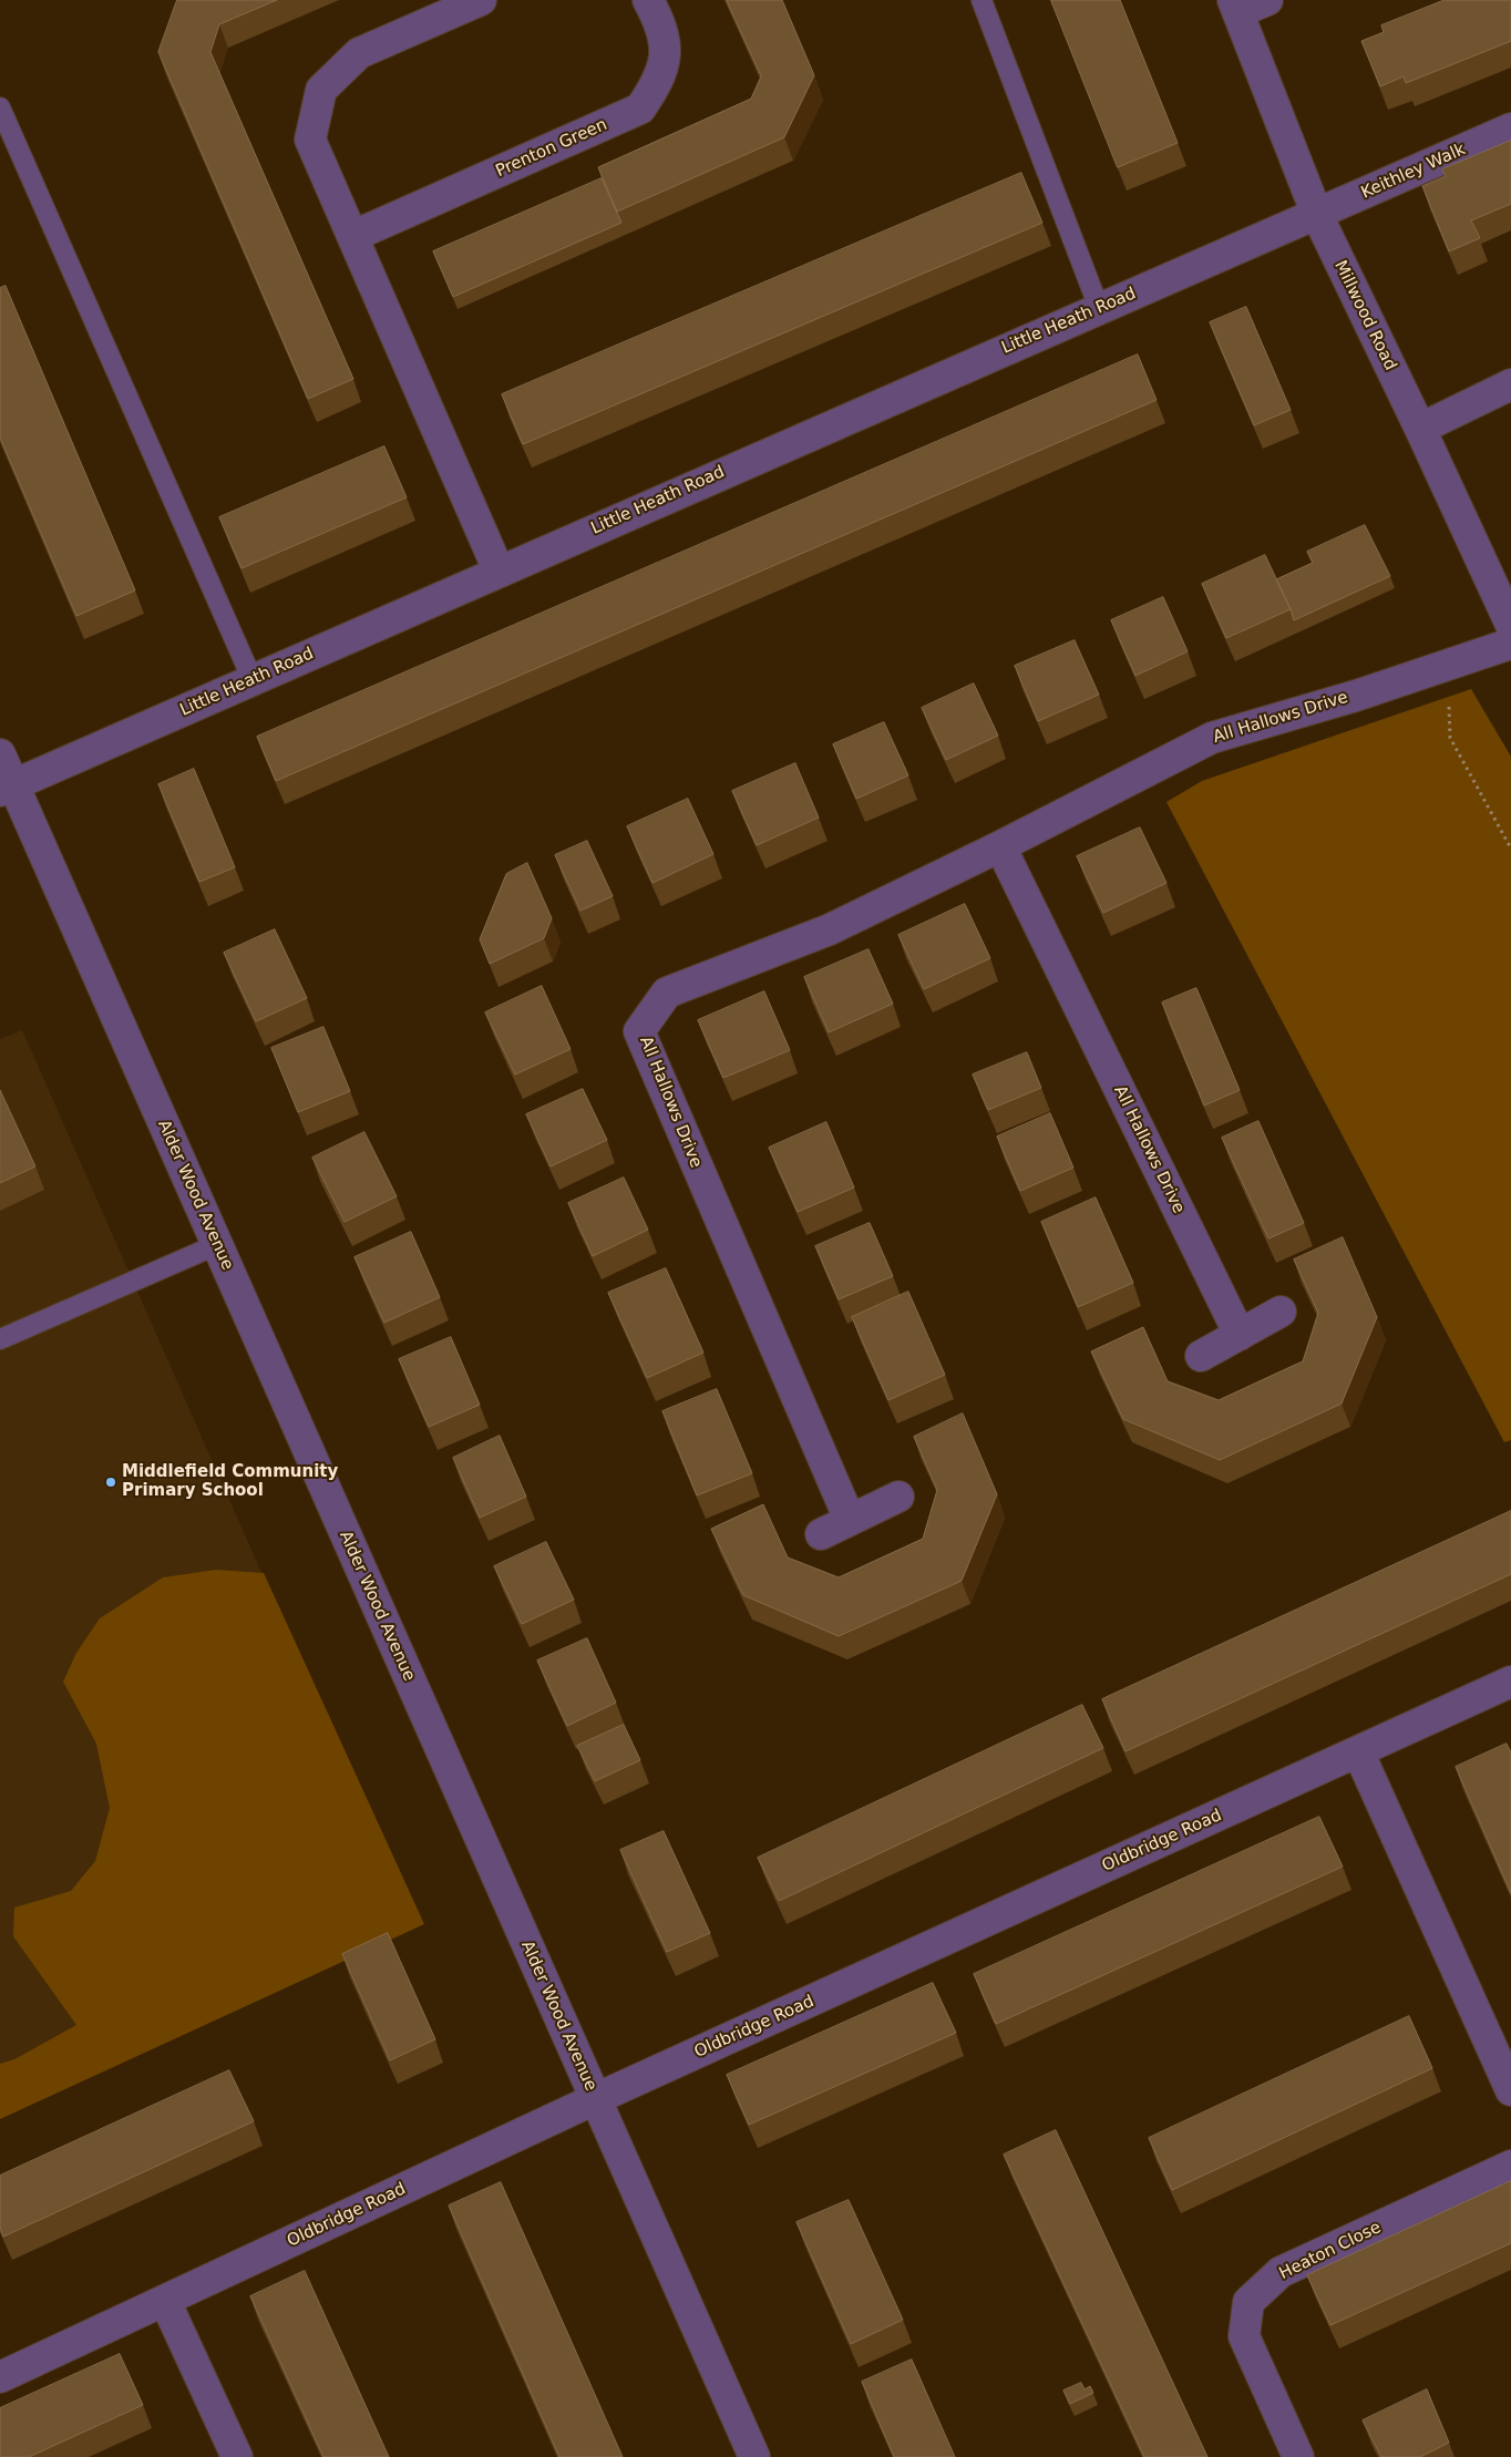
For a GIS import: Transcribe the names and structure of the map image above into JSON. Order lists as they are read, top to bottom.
{
  "streets": {
    "street": [
      "Prenton Green",
      "Keithley Walk",
      "Millwood Road",
      "Little Heath Road",
      "All Hallows Drive",
      "Alder Wood Avenue",
      "Oldbridge Road",
      "Heaton Close"
    ]
  },
  "crossings": [
    ["Keithley Walk", "Millwood Road"],
    ["Keithley Walk", "Little Heath Road"],
    ["Millwood Road", "Little Heath Road"],
    ["Little Heath Road", "Alder Wood Avenue"],
    ["Alder Wood Avenue", "Oldbridge Road"]
  ],
  "places": ["Middlefield Community Primary School"]
}
